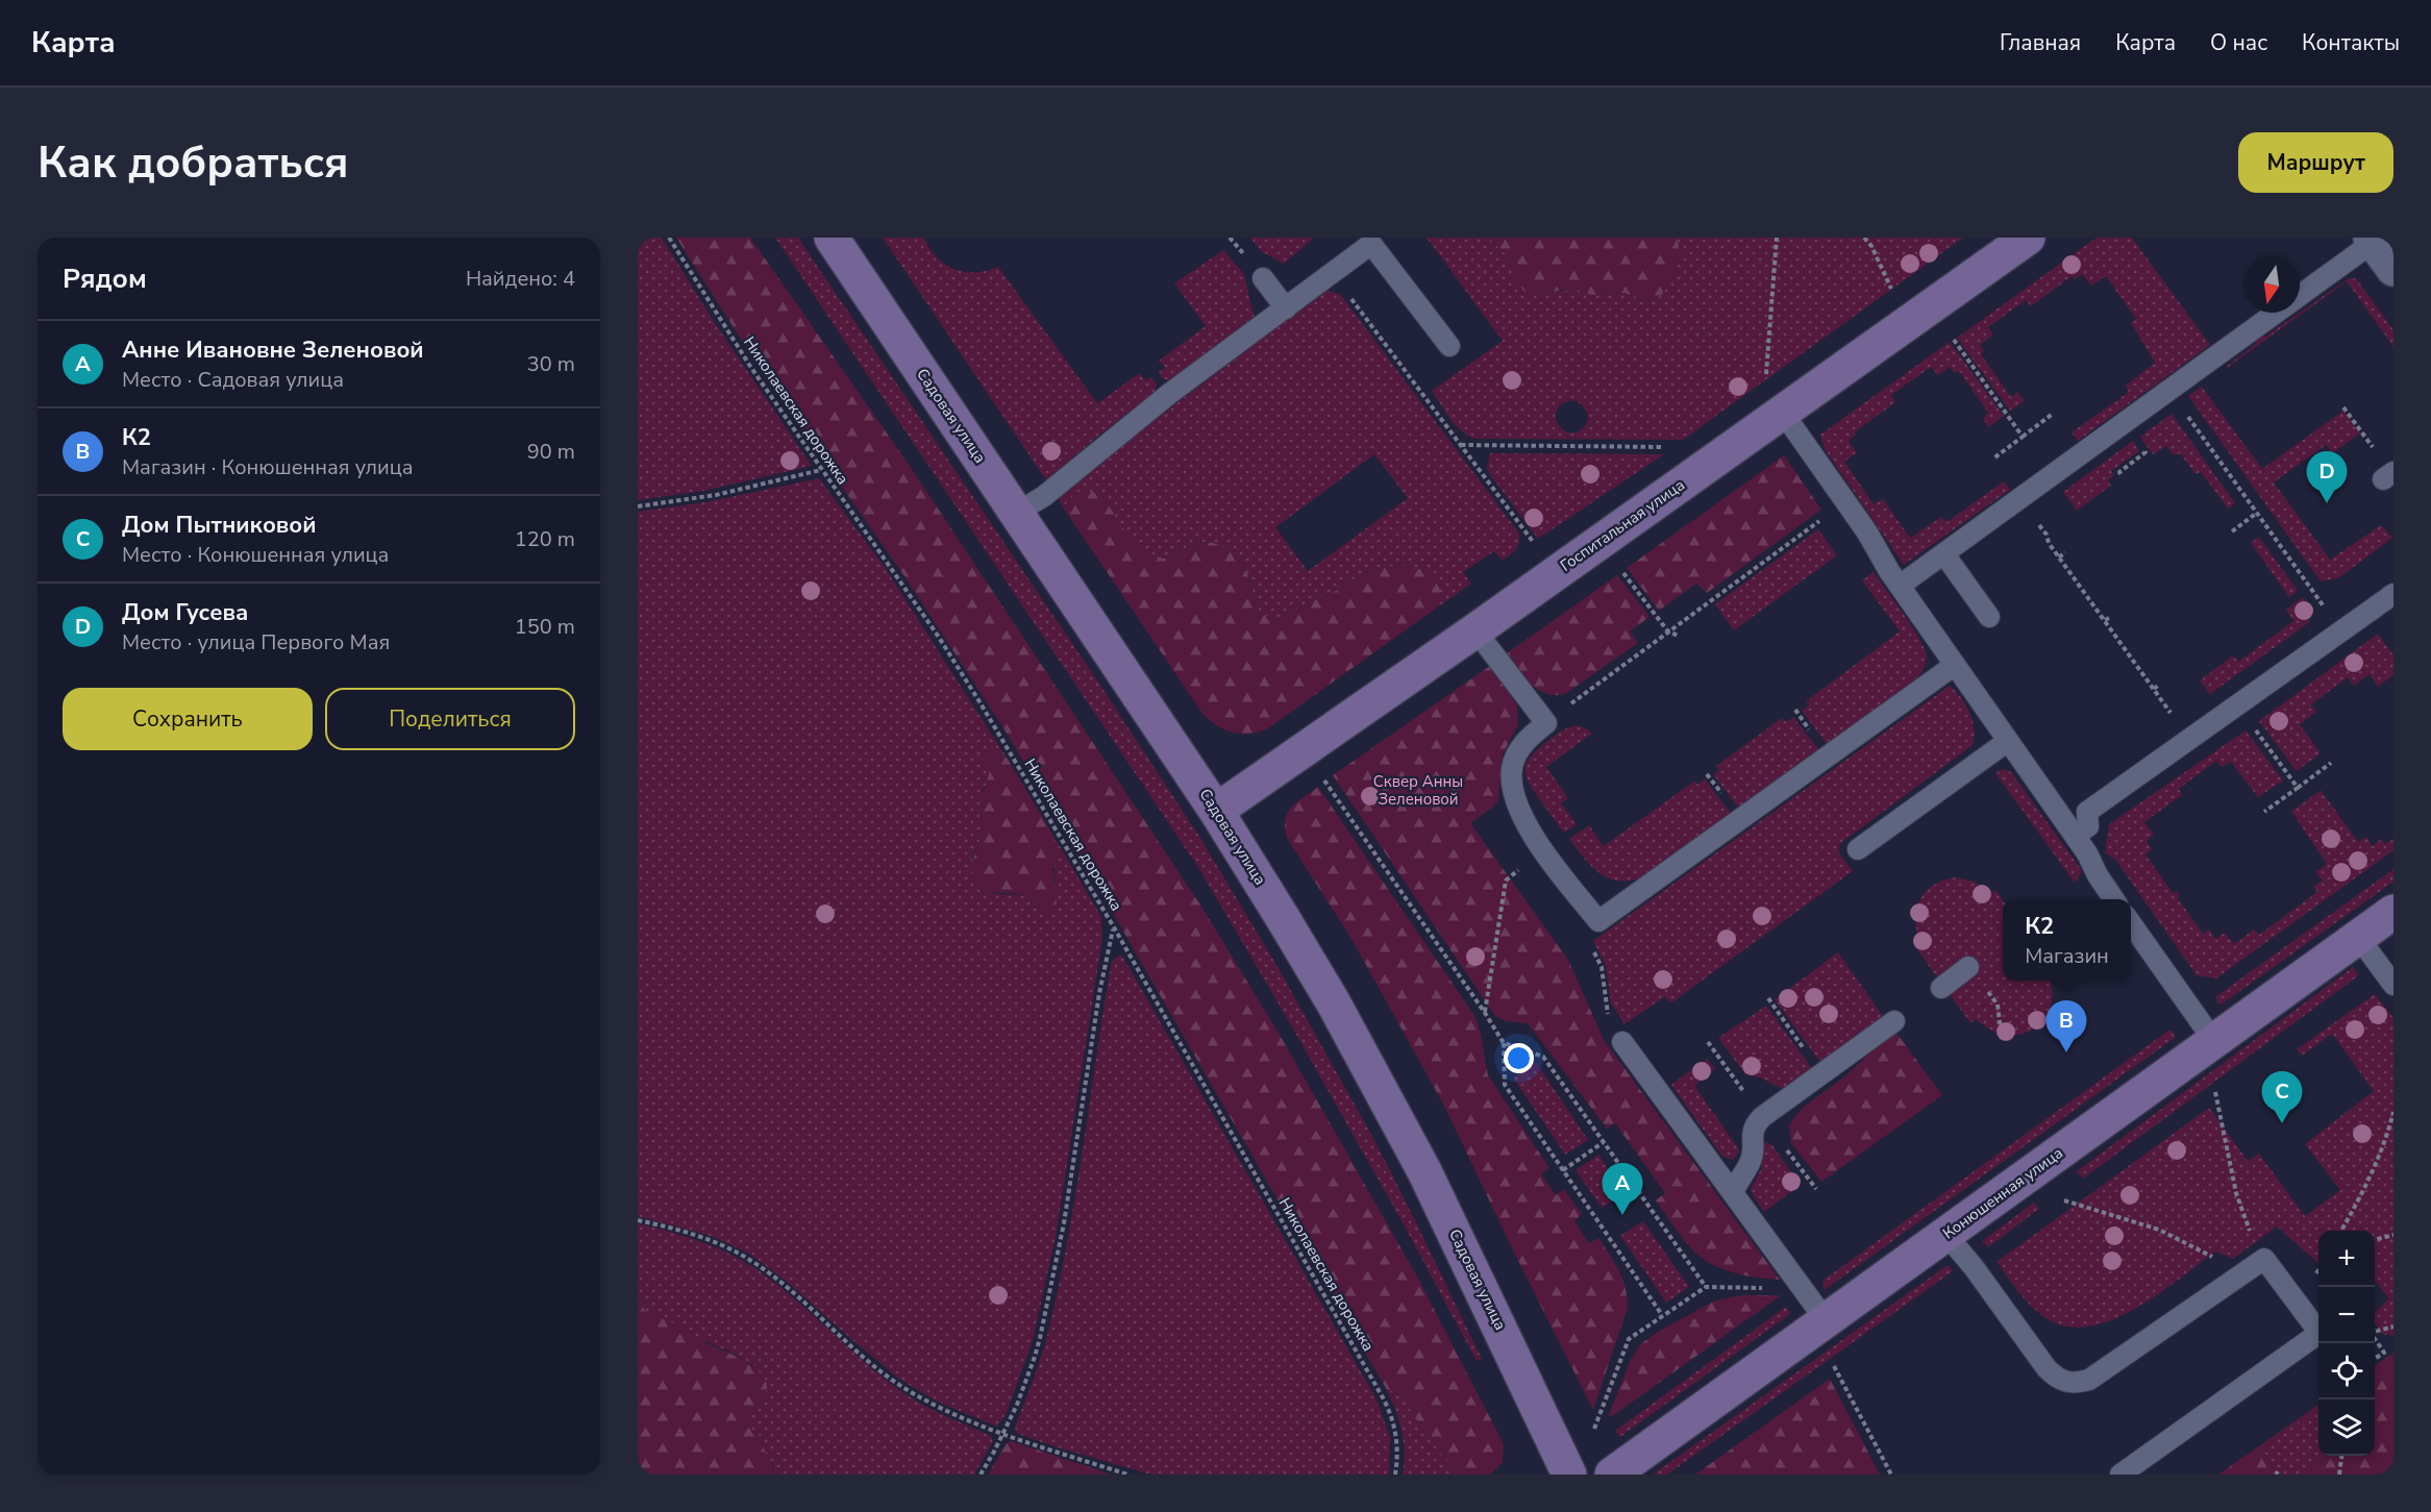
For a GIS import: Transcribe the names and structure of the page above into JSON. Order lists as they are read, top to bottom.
{
  "streets": {
    "street": ["Садовая улица", "Госпитальная улица", "Конюшенная улица"],
    "path": ["Николаевская дорожка"]
  },
  "crossings": [
    ["Садовая улица", "Госпитальная улица"]
  ],
  "parks": ["Сквер Анны Зеленовой"],
  "north": "bottom",
  "page": {
    "header": "Карта",
    "nav": [
      "Главная",
      "Карта",
      "О нас",
      "Контакты"
    ],
    "buttons": [
      "Маршрут",
      ["Сохранить", "Поделиться"]
    ],
    "title": "Как добраться",
    "heading": ["Рядом", "Найдено: 4"],
    "list": [
      {
        "mark": "A",
        "name": "Анне Ивановне Зеленовой",
        "note": "Место · Садовая улица",
        "value": "30 m"
      },
      {
        "mark": "B",
        "name": "К2",
        "note": "Магазин · Конюшенная улица",
        "value": "90 m"
      },
      {
        "mark": "C",
        "name": "Дом Пытниковой",
        "note": "Место · Конюшенная улица",
        "value": "120 m"
      },
      {
        "mark": "D",
        "name": "Дом Гусева",
        "note": "Место · улица Первого Мая",
        "value": "150 m"
      }
    ],
    "pins": [
      "D",
      "B",
      "C",
      "A"
    ],
    "popup": ["К2", "Магазин"],
    "map_buttons": ["+", "−"]
  }
}
